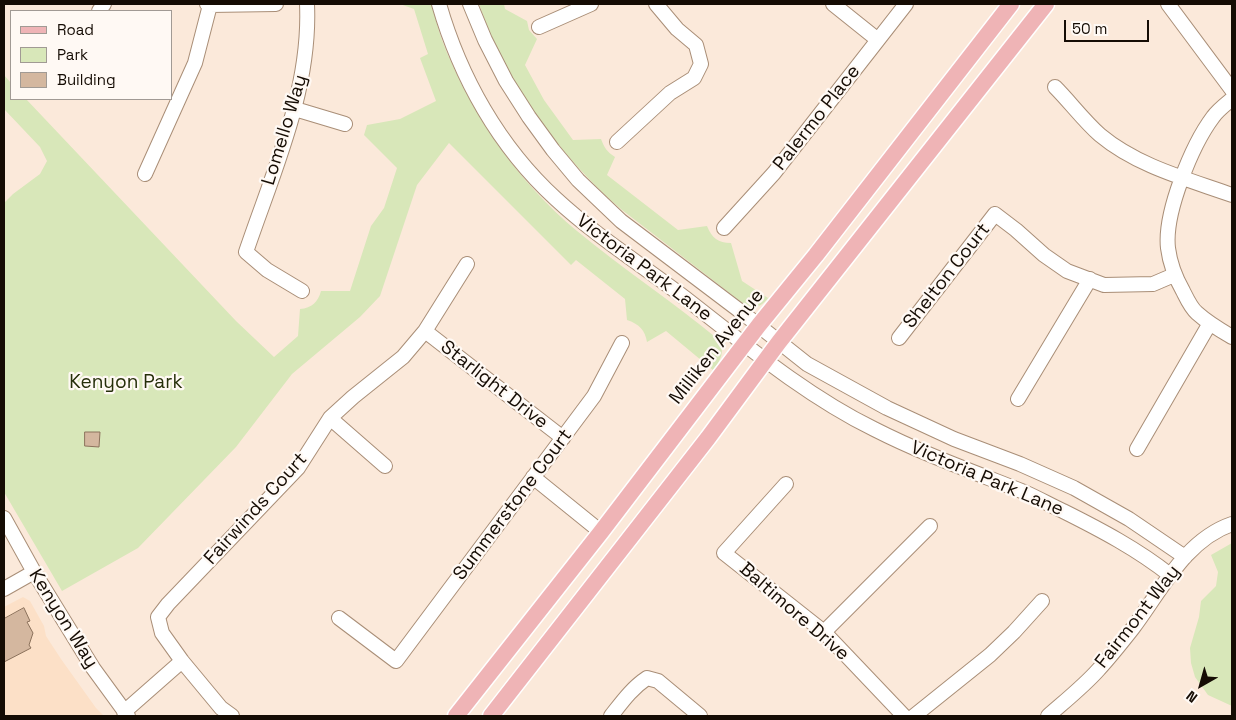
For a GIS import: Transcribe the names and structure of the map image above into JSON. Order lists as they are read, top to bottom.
{
  "streets": {
    "main road": ["Milliken Avenue"],
    "street": [
      "Palermo Place",
      "Lomello Way",
      "Victoria Park Lane",
      "Shelton Court",
      "Starlight Drive",
      "Summerstone Court",
      "Fairwinds Court",
      "Baltimore Drive",
      "Fairmont Way",
      "Kenyon Way"
    ]
  },
  "crossings": [
    ["Victoria Park Lane", "Milliken Avenue"],
    ["Victoria Park Lane", "Fairmont Way"],
    ["Starlight Drive", "Summerstone Court"],
    ["Starlight Drive", "Fairwinds Court"]
  ],
  "parks": ["Kenyon Park"],
  "legend": ["Road", "Park", "Building"],
  "scale_bar": "50 m",
  "north": "bottom left"
}
